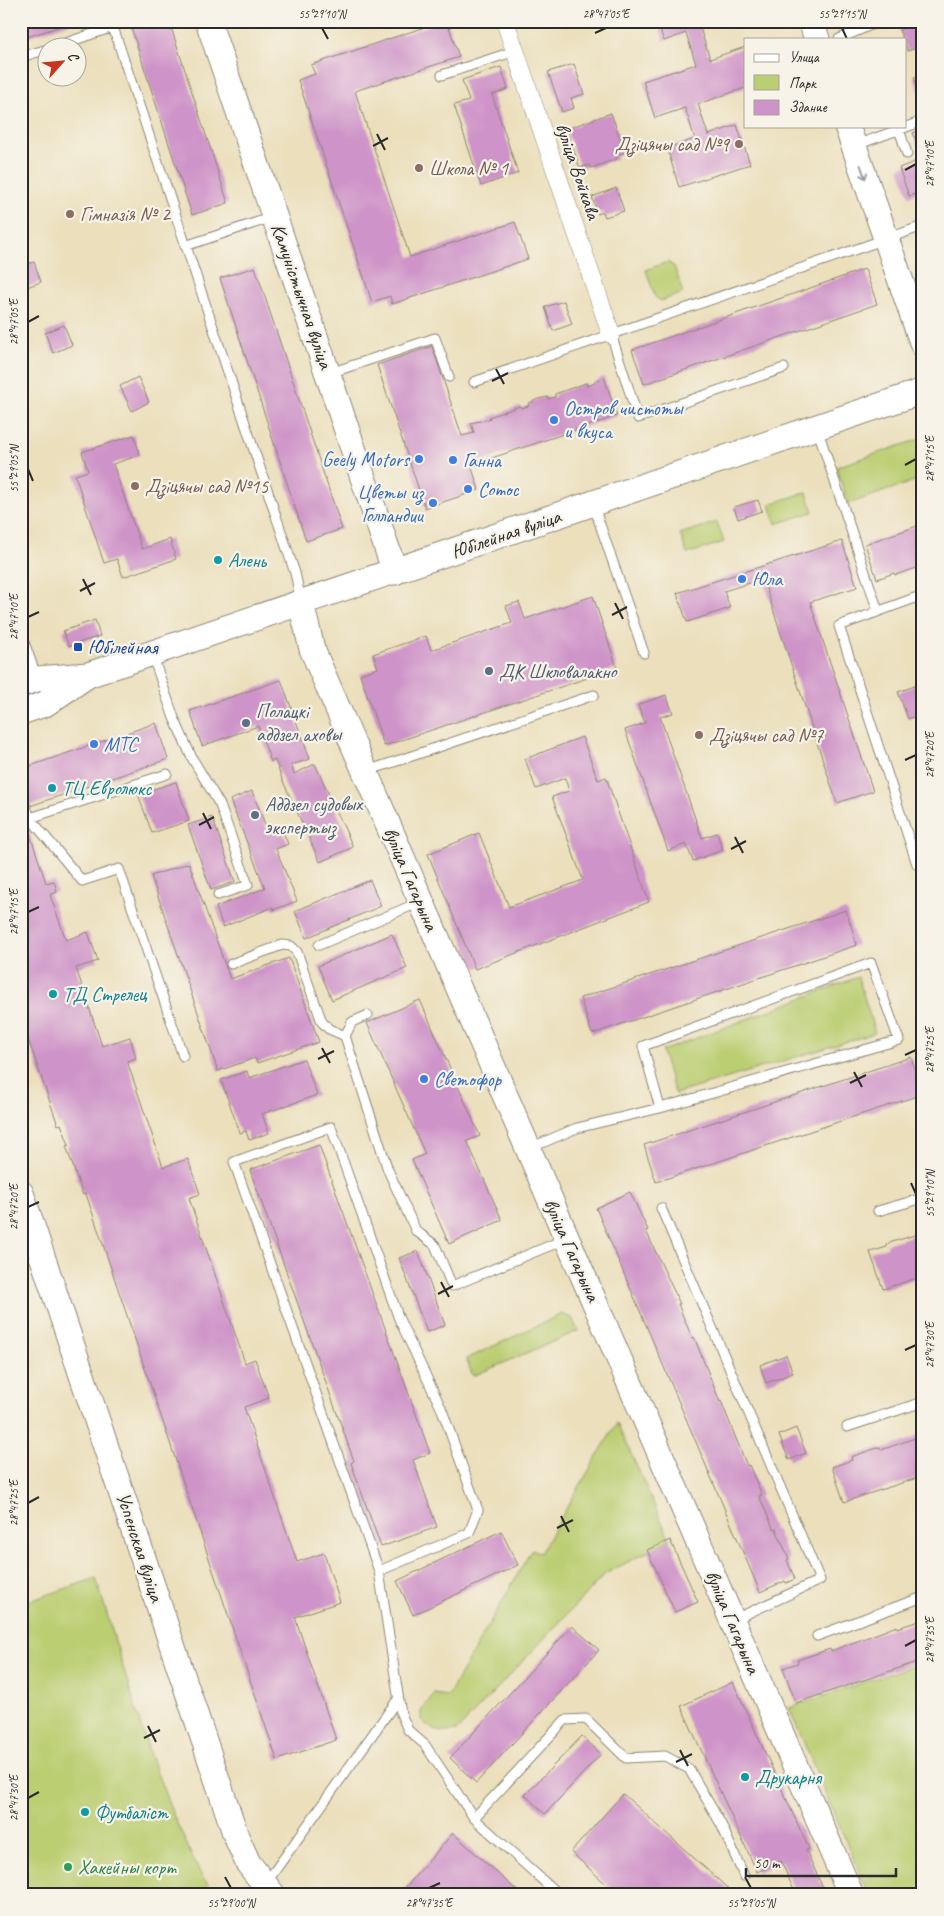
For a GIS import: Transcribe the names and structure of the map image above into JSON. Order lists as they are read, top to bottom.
{
  "streets": {
    "main road": [
      "Камуністычная вуліца",
      "Юбілейная вуліца",
      "вуліца Гагарына",
      "Успенская вуліца"
    ],
    "street": ["вуліца Войкава"]
  },
  "crossings": [
    ["Камуністычная вуліца", "Юбілейная вуліца"],
    ["Юбілейная вуліца", "вуліца Гагарына"]
  ],
  "places": {
    "other": [
      "Дзіцячы сад №9",
      "Школа № 1",
      "Гімназія № 2",
      "Остров чистоты и вкуса",
      "Geely Motors",
      "Ганна",
      "Дзіцячы сад №15",
      "Сотос",
      "Цветы из Голландии",
      "Алень",
      "Юла",
      "ДК Шкловалакно",
      "Полацкі аддзел аховы",
      "Дзіцячы сад №7",
      "МТС",
      "ТЦ Евролюкс",
      "Аддзел судовых экспертыз",
      "ТД Стрелец",
      "Светофор",
      "Друкарня",
      "Футбаліст",
      "Хакейны корт"
    ],
    "transit": ["Юбілейная"]
  },
  "legend": ["Улица", "Парк", "Здание"],
  "scale_bar": "50 m",
  "north": "top right",
  "coordinates": [
    "55°29'10\"N",
    "28°47'05\"E",
    "55°29'15\"N",
    "28°47'10\"E",
    "28°47'15\"E",
    "55°29'05\"N",
    "28°47'20\"E",
    "28°47'25\"E",
    "28°47'30\"E",
    "28°47'35\"E",
    "55°29'00\"N"
  ]
}
